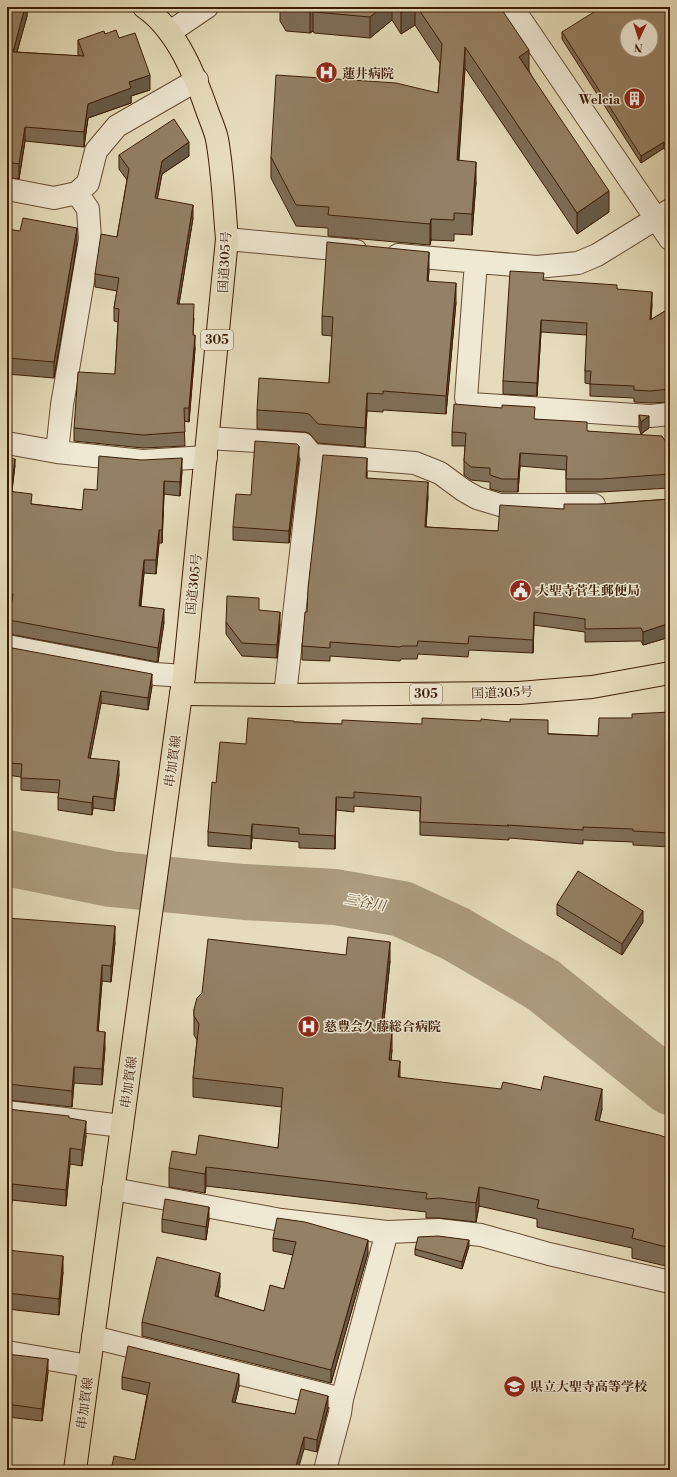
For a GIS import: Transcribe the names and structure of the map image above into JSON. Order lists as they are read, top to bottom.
{
  "streets": {
    "main road": ["国道305号", "305", "串加賀線"]
  },
  "crossings": [
    ["国道305号", "串加賀線"]
  ],
  "water": ["三谷川"],
  "places": {
    "hospital": ["蓮井病院", "慈豊会久藤総合病院"],
    "building": ["Welcia"],
    "public building": ["大聖寺菅生郵便局"],
    "school or university": ["県立大聖寺高等学校"]
  },
  "north": "bottom"
}
